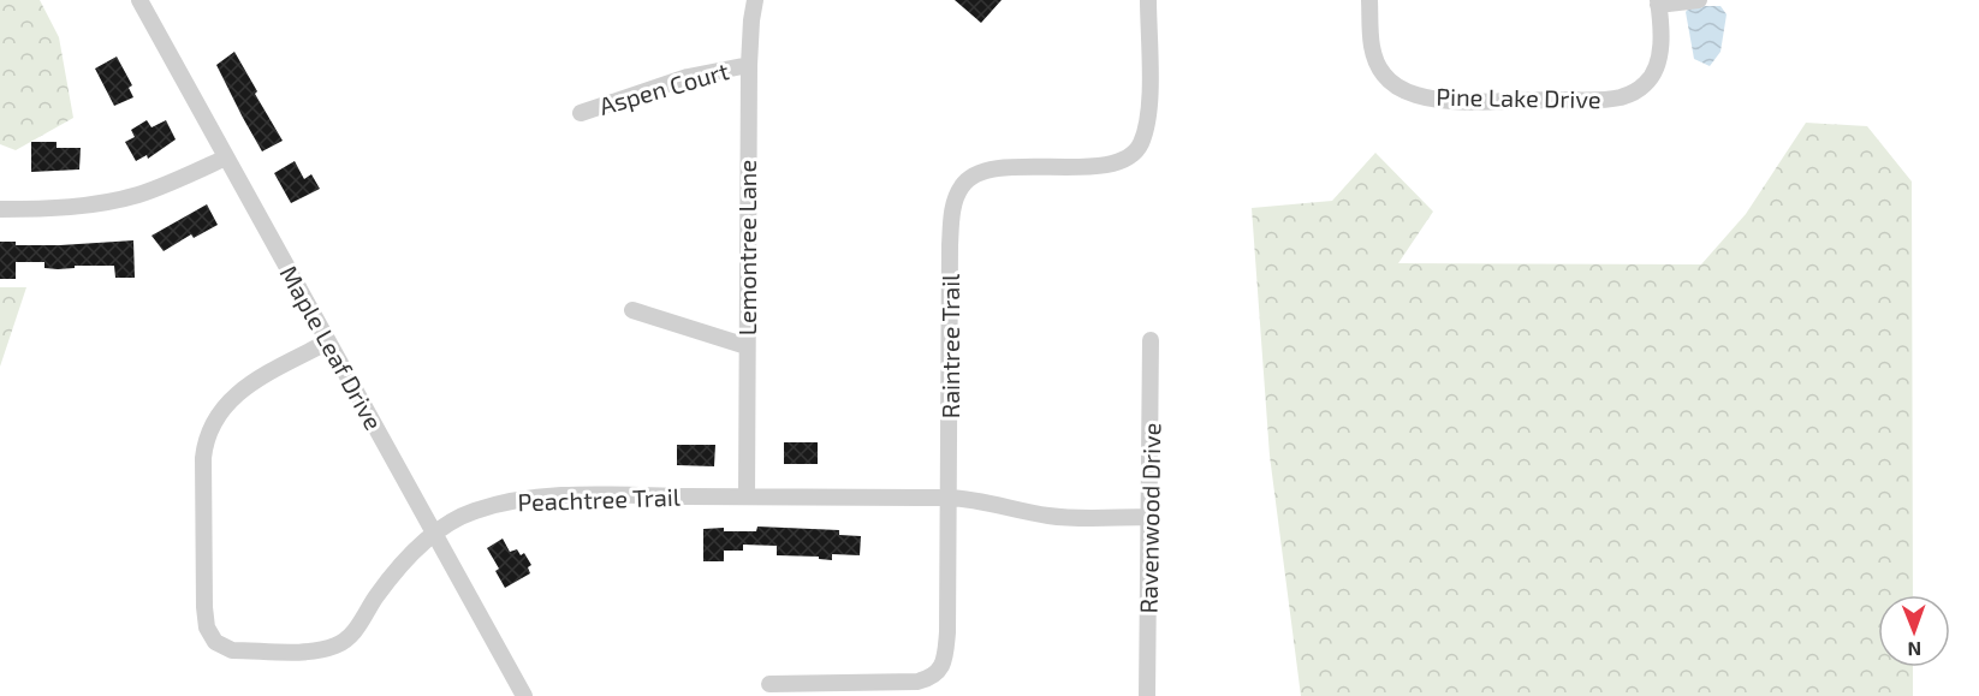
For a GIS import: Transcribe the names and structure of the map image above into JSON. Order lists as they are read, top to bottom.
{
  "streets": {
    "street": [
      "Aspen Court",
      "Pine Lake Drive",
      "Lemontree Lane",
      "Raintree Trail",
      "Maple Leaf Drive",
      "Peachtree Trail",
      "Ravenwood Drive"
    ]
  },
  "crossings": [
    ["Aspen Court", "Lemontree Lane"],
    ["Lemontree Lane", "Peachtree Trail"],
    ["Raintree Trail", "Peachtree Trail"],
    ["Maple Leaf Drive", "Peachtree Trail"],
    ["Peachtree Trail", "Ravenwood Drive"]
  ],
  "north": "bottom"
}
